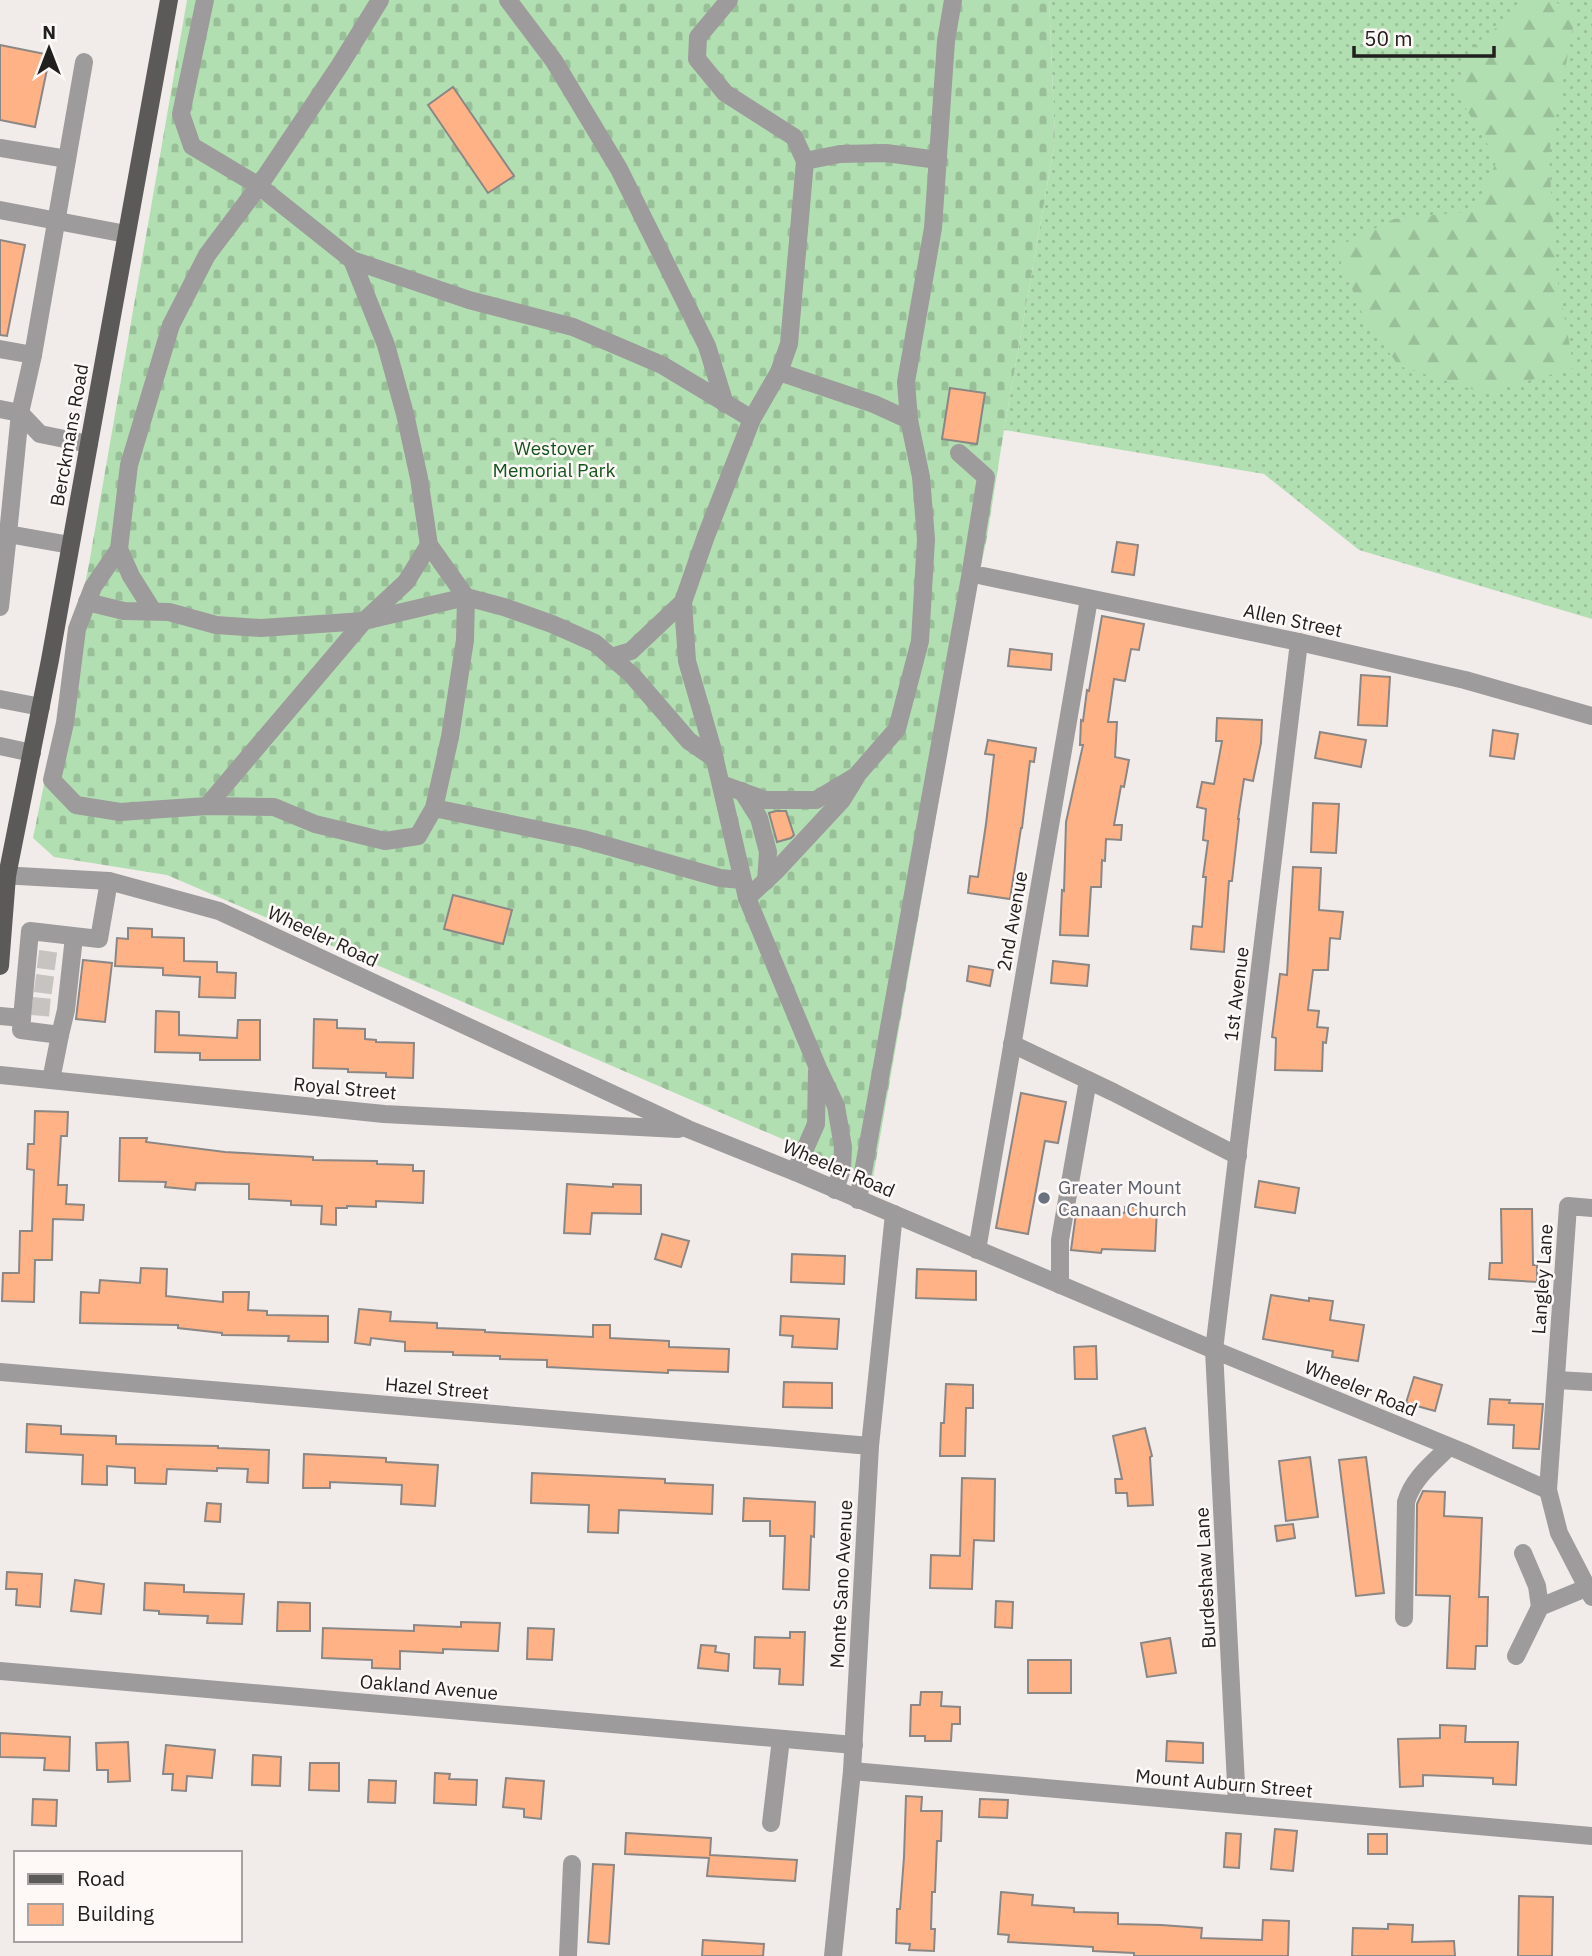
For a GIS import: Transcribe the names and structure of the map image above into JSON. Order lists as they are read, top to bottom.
{
  "streets": {
    "main road": ["Berckmans Road"],
    "street": [
      "Allen Street",
      "2nd Avenue",
      "Wheeler Road",
      "1st Avenue",
      "Royal Street",
      "Langley Lane",
      "Hazel Street",
      "Burdeshaw Lane",
      "Monte Sano Avenue",
      "Oakland Avenue",
      "Mount Auburn Street"
    ]
  },
  "crossings": [
    ["Berckmans Road", "Wheeler Road"],
    ["Allen Street", "2nd Avenue"],
    ["Allen Street", "1st Avenue"],
    ["2nd Avenue", "Wheeler Road"],
    ["Wheeler Road", "1st Avenue"],
    ["Wheeler Road", "Royal Street"],
    ["Wheeler Road", "Burdeshaw Lane"],
    ["Wheeler Road", "Monte Sano Avenue"],
    ["1st Avenue", "Burdeshaw Lane"],
    ["Hazel Street", "Monte Sano Avenue"],
    ["Burdeshaw Lane", "Mount Auburn Street"],
    ["Monte Sano Avenue", "Oakland Avenue"],
    ["Monte Sano Avenue", "Mount Auburn Street"]
  ],
  "parks": ["Westover Memorial Park"],
  "places": ["Greater Mount Canaan Church"],
  "legend": ["Road", "Building"],
  "scale_bar": "50 m",
  "north": "top"
}
